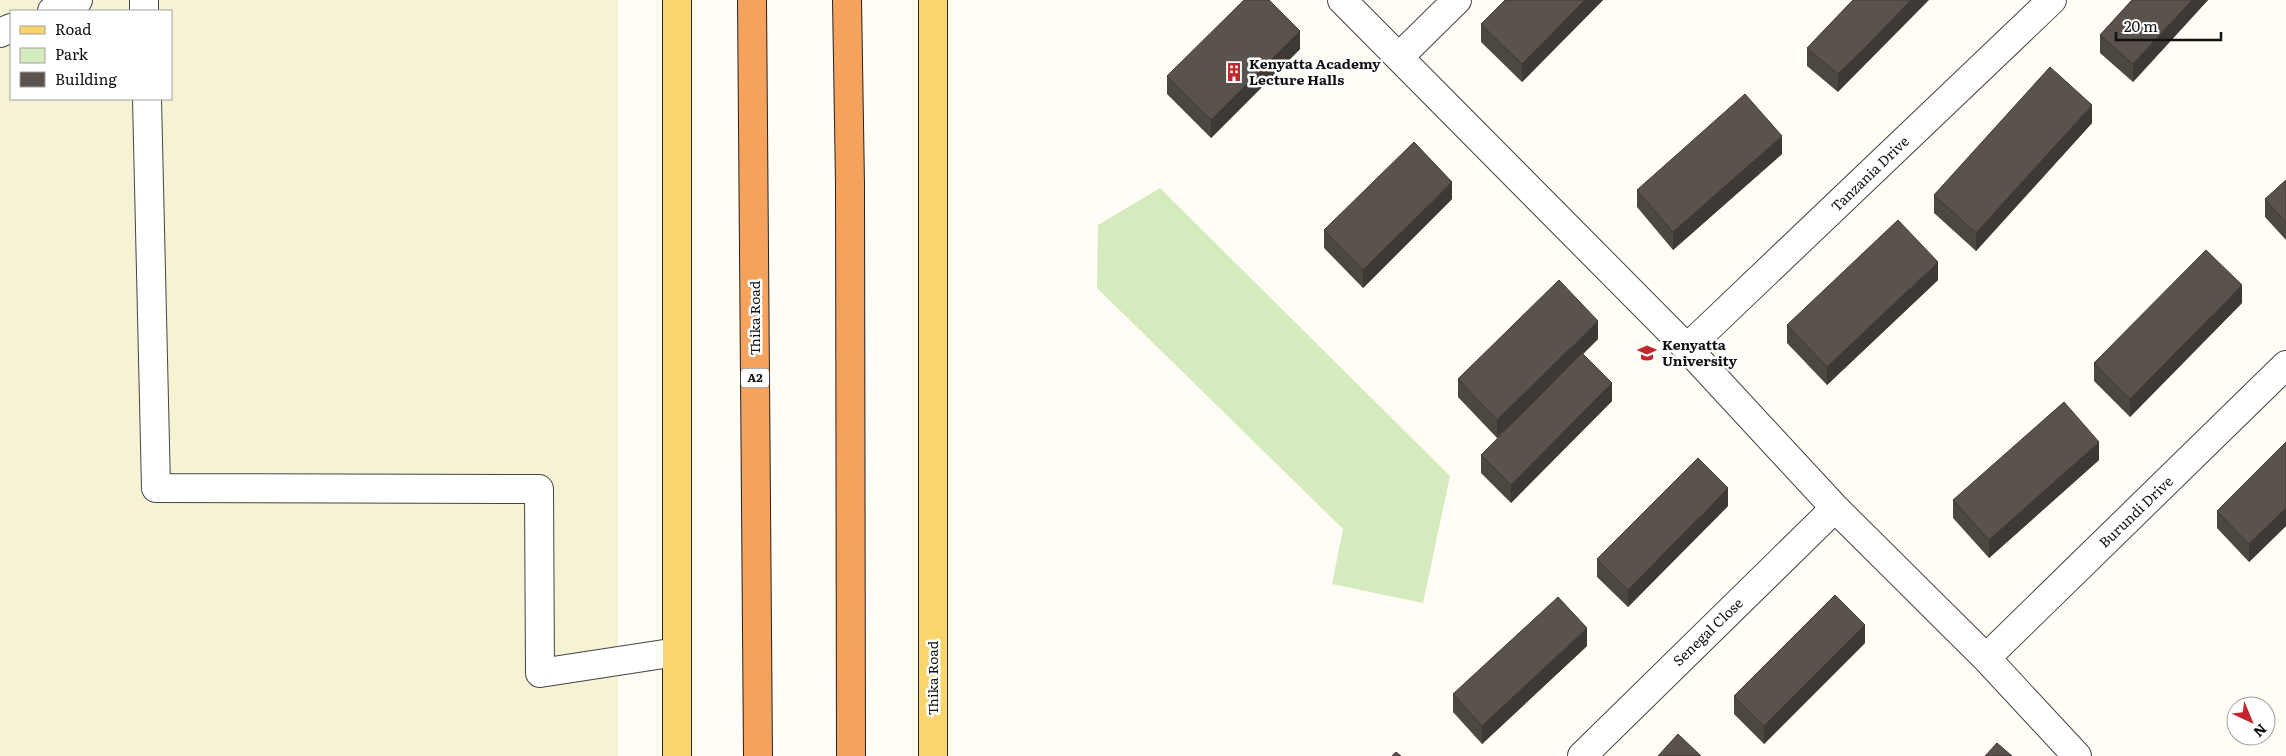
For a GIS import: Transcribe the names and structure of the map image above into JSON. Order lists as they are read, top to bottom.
{
  "streets": {
    "highway": ["Thika Road", "A2"],
    "street": ["Tanzania Drive", "Burundi Drive", "Senegal Close"]
  },
  "places": {
    "building": ["Kenyatta Academy Lecture Halls"],
    "school or university": ["Kenyatta University"]
  },
  "legend": ["Road", "Park", "Building"],
  "scale_bar": "20 m",
  "north": "bottom right"
}
